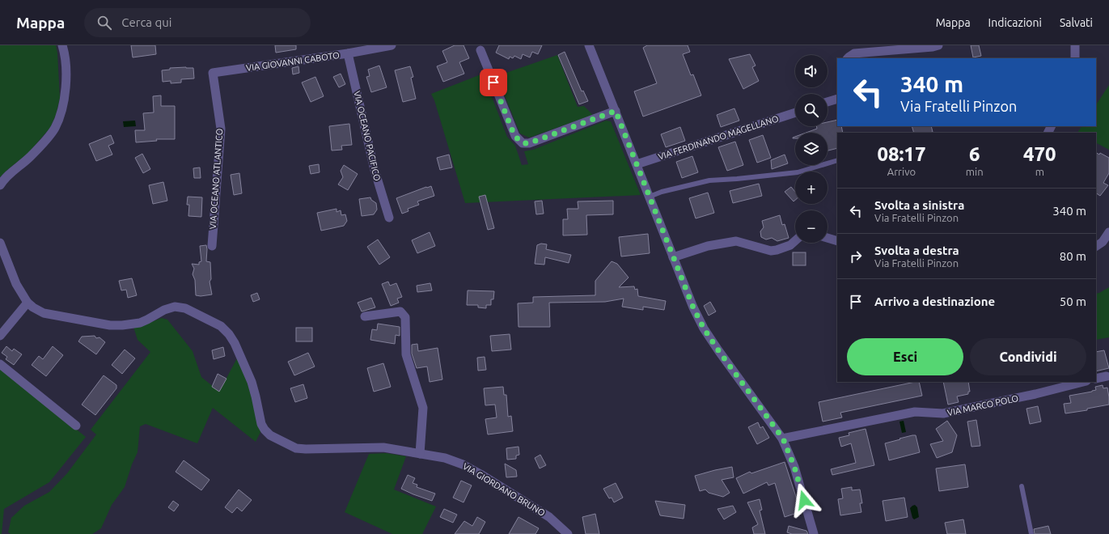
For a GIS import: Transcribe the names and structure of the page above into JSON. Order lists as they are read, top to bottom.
{
  "streets": {
    "street": [
      "VIA GIOVANNI CABOTO",
      "VIA OCEANO PACIFICO",
      "VIA FERDINANDO MAGELLANO",
      "VIA OCEANO ATLANTICO",
      "VIA MARCO POLO",
      "VIA GIORDANO BRUNO"
    ]
  },
  "crossings": [
    ["VIA GIOVANNI CABOTO", "VIA OCEANO PACIFICO"],
    ["VIA GIOVANNI CABOTO", "VIA OCEANO ATLANTICO"]
  ],
  "page": {
    "header": "Mappa",
    "search": "Cerca qui",
    "nav": ["Mappa", "Indicazioni", "Salvati"],
    "map_buttons": ["+", "−"],
    "turn": ["340 m", "Via Fratelli Pinzon"],
    "eta": [
      "08:17",
      "Arrivo",
      "6",
      "min",
      "470",
      "m"
    ],
    "list": [
      {
        "name": "Svolta a sinistra",
        "note": "Via Fratelli Pinzon",
        "value": "340 m"
      },
      {
        "name": "Svolta a destra",
        "note": "Via Fratelli Pinzon",
        "value": "80 m"
      },
      {
        "name": "Arrivo a destinazione",
        "value": "50 m"
      }
    ],
    "buttons": ["Esci", "Condividi"]
  }
}
